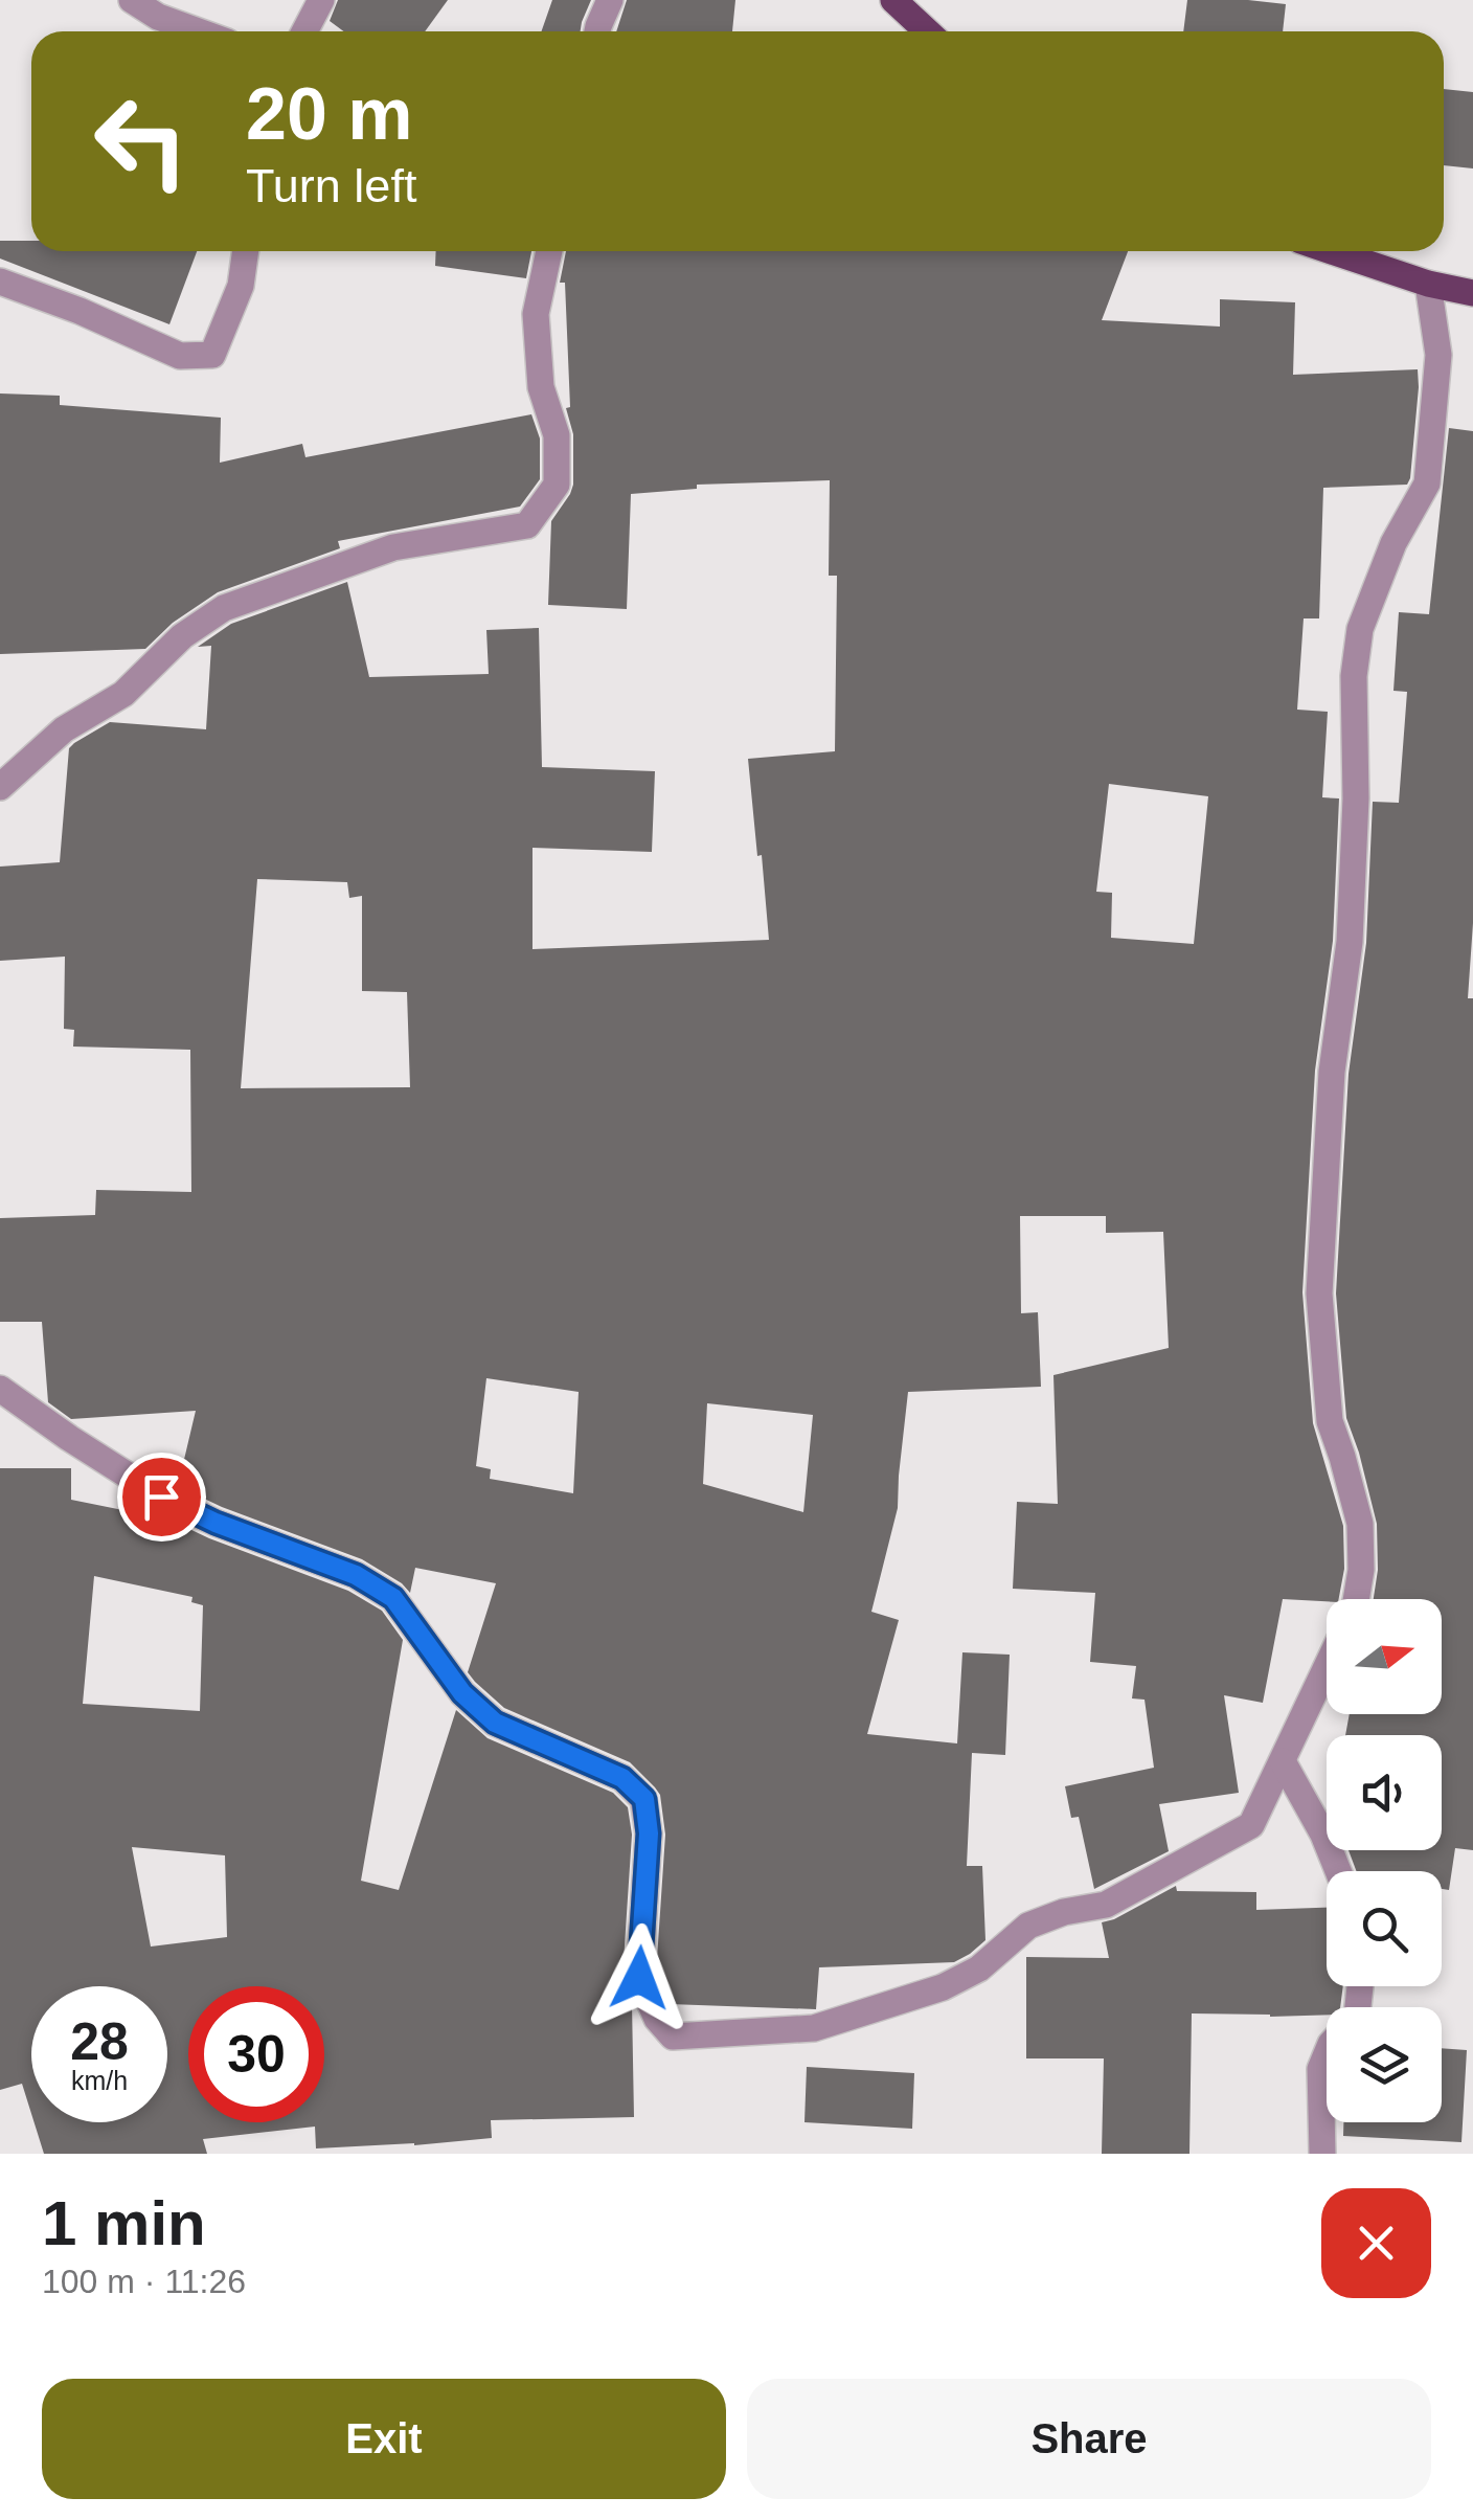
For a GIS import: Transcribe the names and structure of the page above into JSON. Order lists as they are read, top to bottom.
{
  "north": "right",
  "page": {
    "turn": ["20 m", "Turn left"],
    "speed": "28 km/h",
    "limit": "30",
    "heading": ["1 min", "100 m · 11:26"],
    "buttons": ["Exit", "Share"]
  }
}
